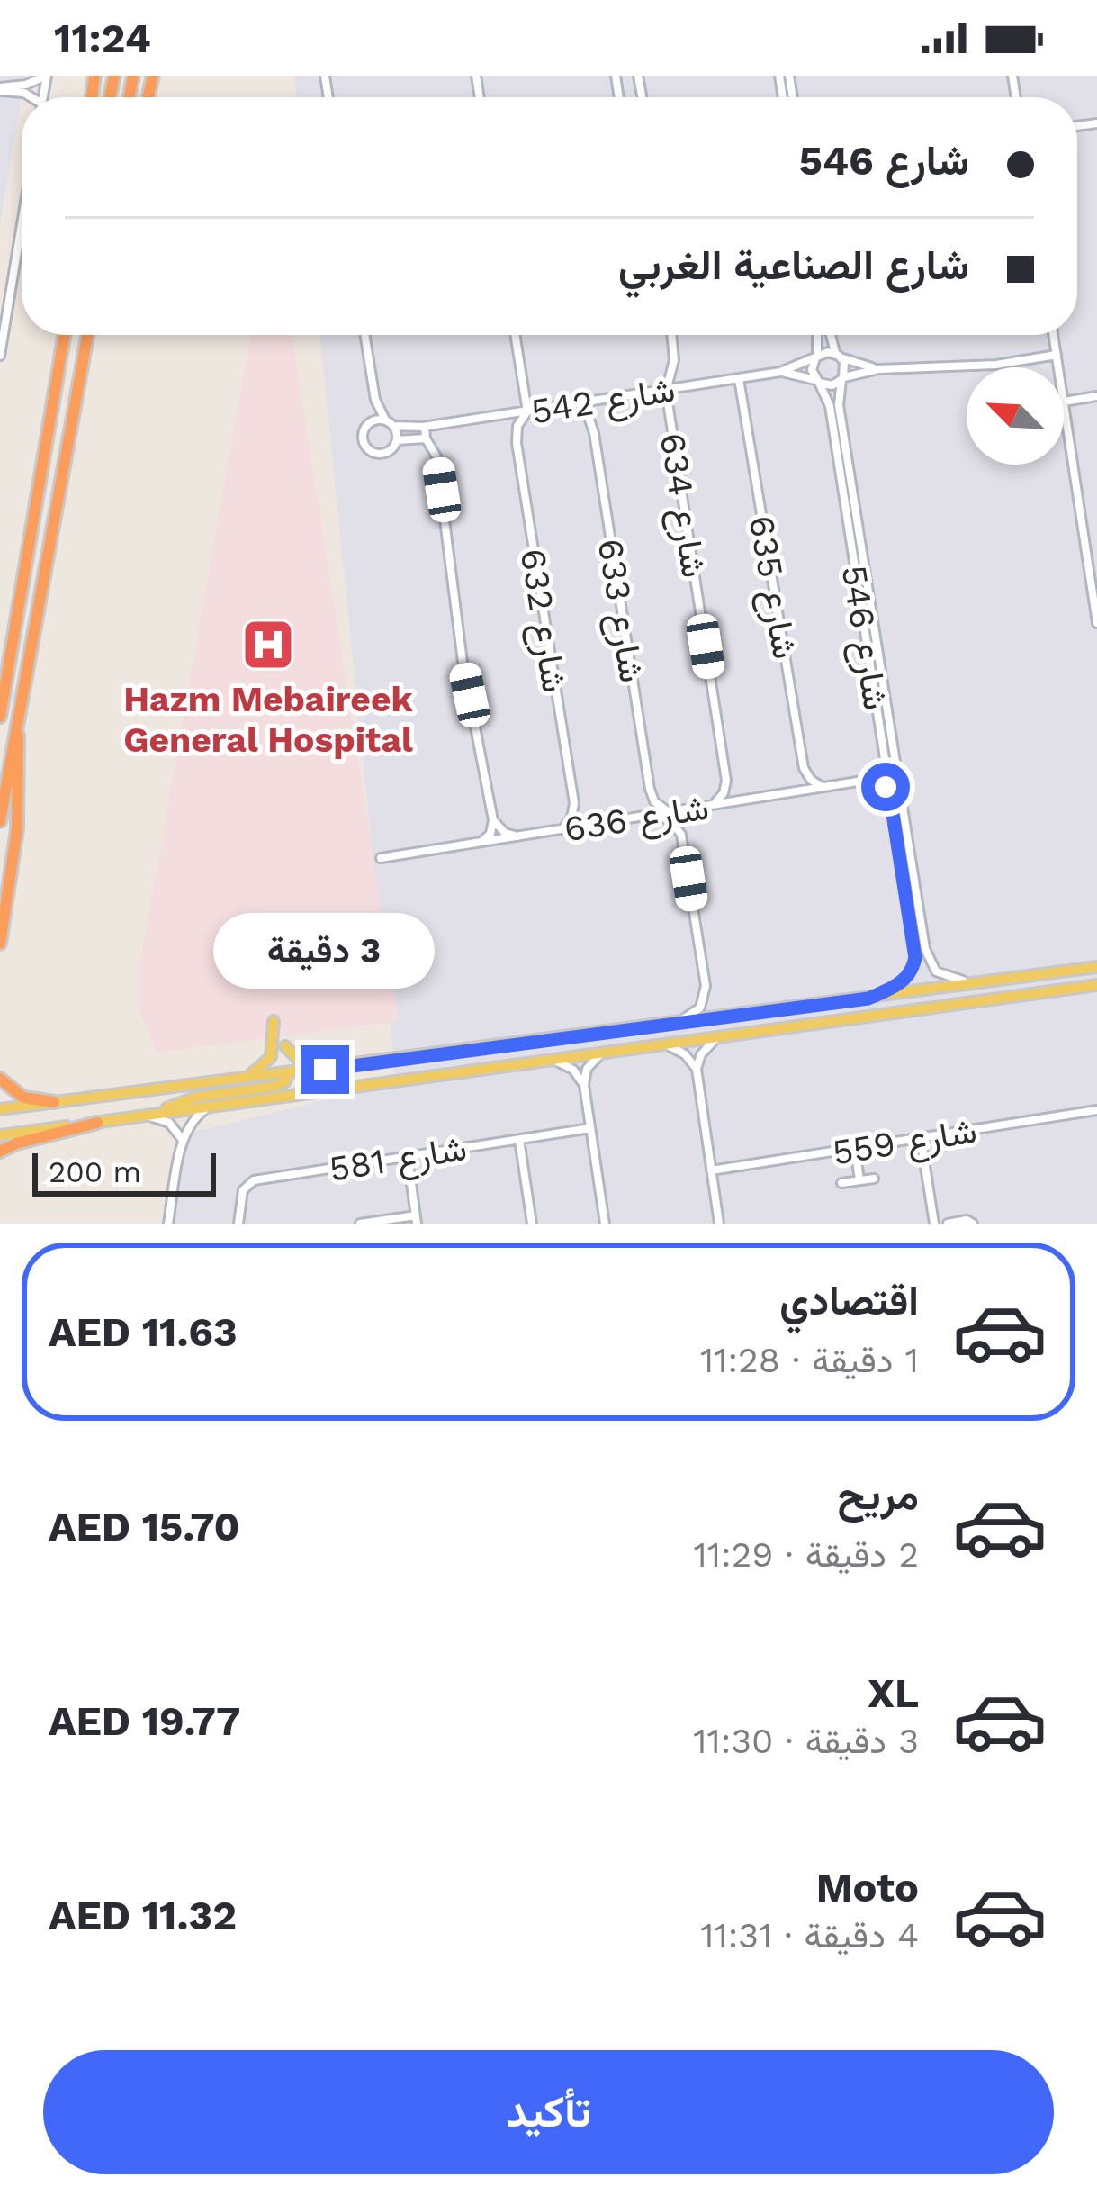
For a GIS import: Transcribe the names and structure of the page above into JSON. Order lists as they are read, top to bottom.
{
  "streets": {
    "street": [
      "شارع 542",
      "شارع 634",
      "شارع 635",
      "شارع 633",
      "شارع 632",
      "شارع 546",
      "شارع 636",
      "شارع 559",
      "شارع 581"
    ]
  },
  "crossings": [
    ["شارع 542", "شارع 634"],
    ["شارع 542", "شارع 635"],
    ["شارع 542", "شارع 633"],
    ["شارع 542", "شارع 632"],
    ["شارع 542", "شارع 546"],
    ["شارع 634", "شارع 636"],
    ["شارع 635", "شارع 636"],
    ["شارع 633", "شارع 636"],
    ["شارع 632", "شارع 636"],
    ["شارع 546", "شارع 636"]
  ],
  "places": {
    "hospital": ["Hazm Mebaireek General Hospital"]
  },
  "scale_bar": "200 m",
  "north": "top left",
  "page": {
    "status": "11:24",
    "banner": ["شارع 546", "شارع الصناعية الغربي"],
    "bubble": "3 دقيقة",
    "scale": "200 m",
    "list": [
      {
        "name": "اقتصادي",
        "note": "1 دقيقة · 11:28",
        "value": "AED 11.63"
      },
      {
        "name": "مريح",
        "note": "2 دقيقة · 11:29",
        "value": "AED 15.70"
      },
      {
        "name": "XL",
        "note": "3 دقيقة · 11:30",
        "value": "AED 19.77"
      },
      {
        "name": "Moto",
        "note": "4 دقيقة · 11:31",
        "value": "AED 11.32"
      }
    ],
    "buttons": "تأكيد"
  }
}
